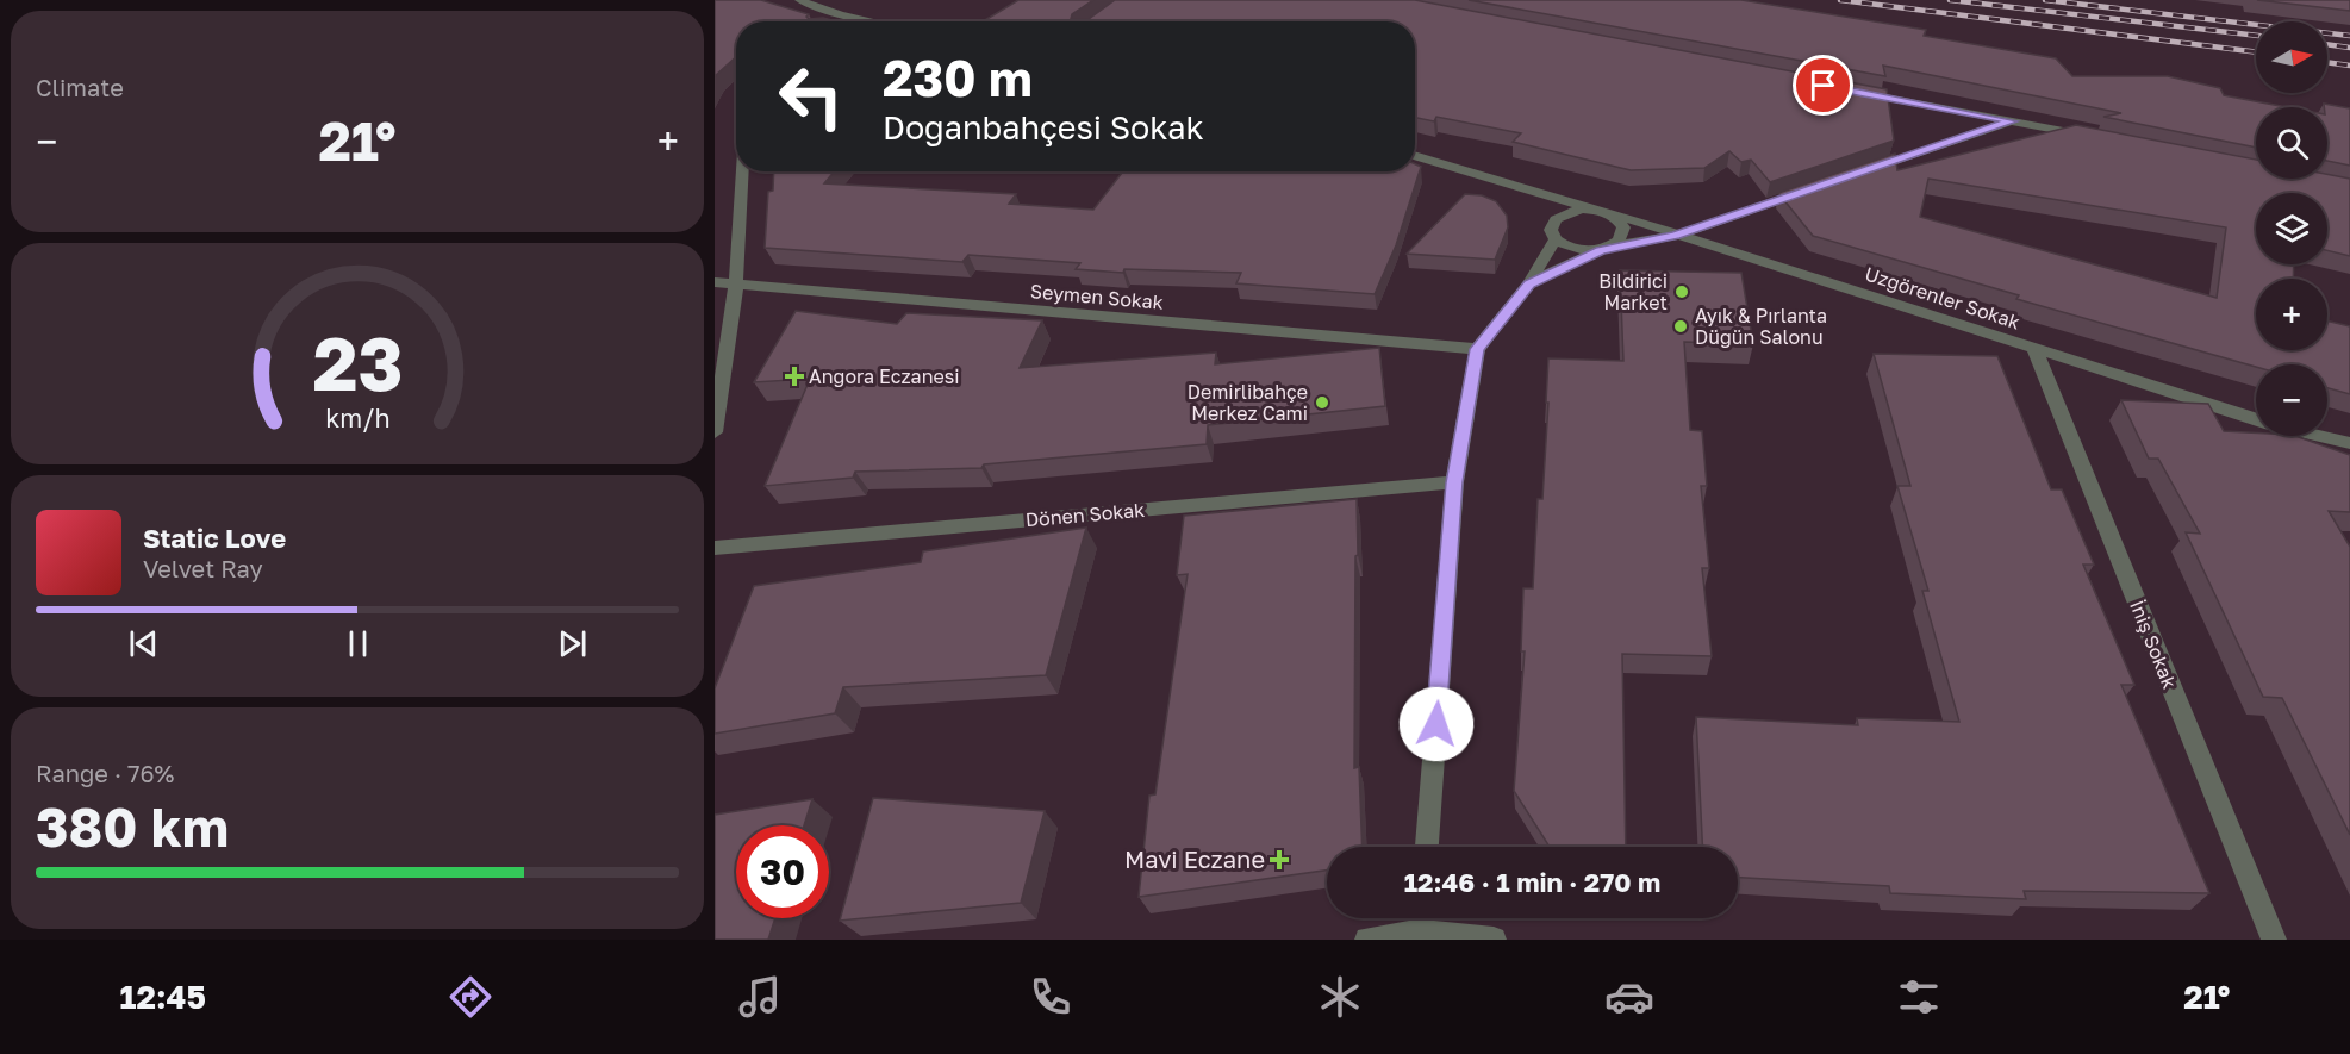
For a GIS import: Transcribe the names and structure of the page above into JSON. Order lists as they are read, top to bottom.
{
  "streets": {
    "street": [
      "Seymen Sokak",
      "Uzgörenler Sokak",
      "Dönen Sokak",
      "İniş Sokak"
    ]
  },
  "crossings": [
    ["Uzgörenler Sokak", "İniş Sokak"]
  ],
  "places": {
    "other": ["Bildirici Market", "Ayık & Pırlanta Düğün Salonu", "Demirlibahçe Merkez Cami"],
    "health": ["Angora Eczanesi", "Mavi Eczane"]
  },
  "north": "right",
  "page": {
    "tile": [
      "Climate",
      ["Range · 76%", "380 km"]
    ],
    "map_buttons": ["+", "−"],
    "turn": ["230 m", "Doğanbahçesi Sokak"],
    "heat": ["−", "21°", "+"],
    "song": ["Static Love", "Velvet Ray"],
    "limit": "30",
    "trip": "12:46 · 1 min · 270 m",
    "tabs": ["12:45", "21°"],
    "gauge": ["23", "km/h"]
  }
}
